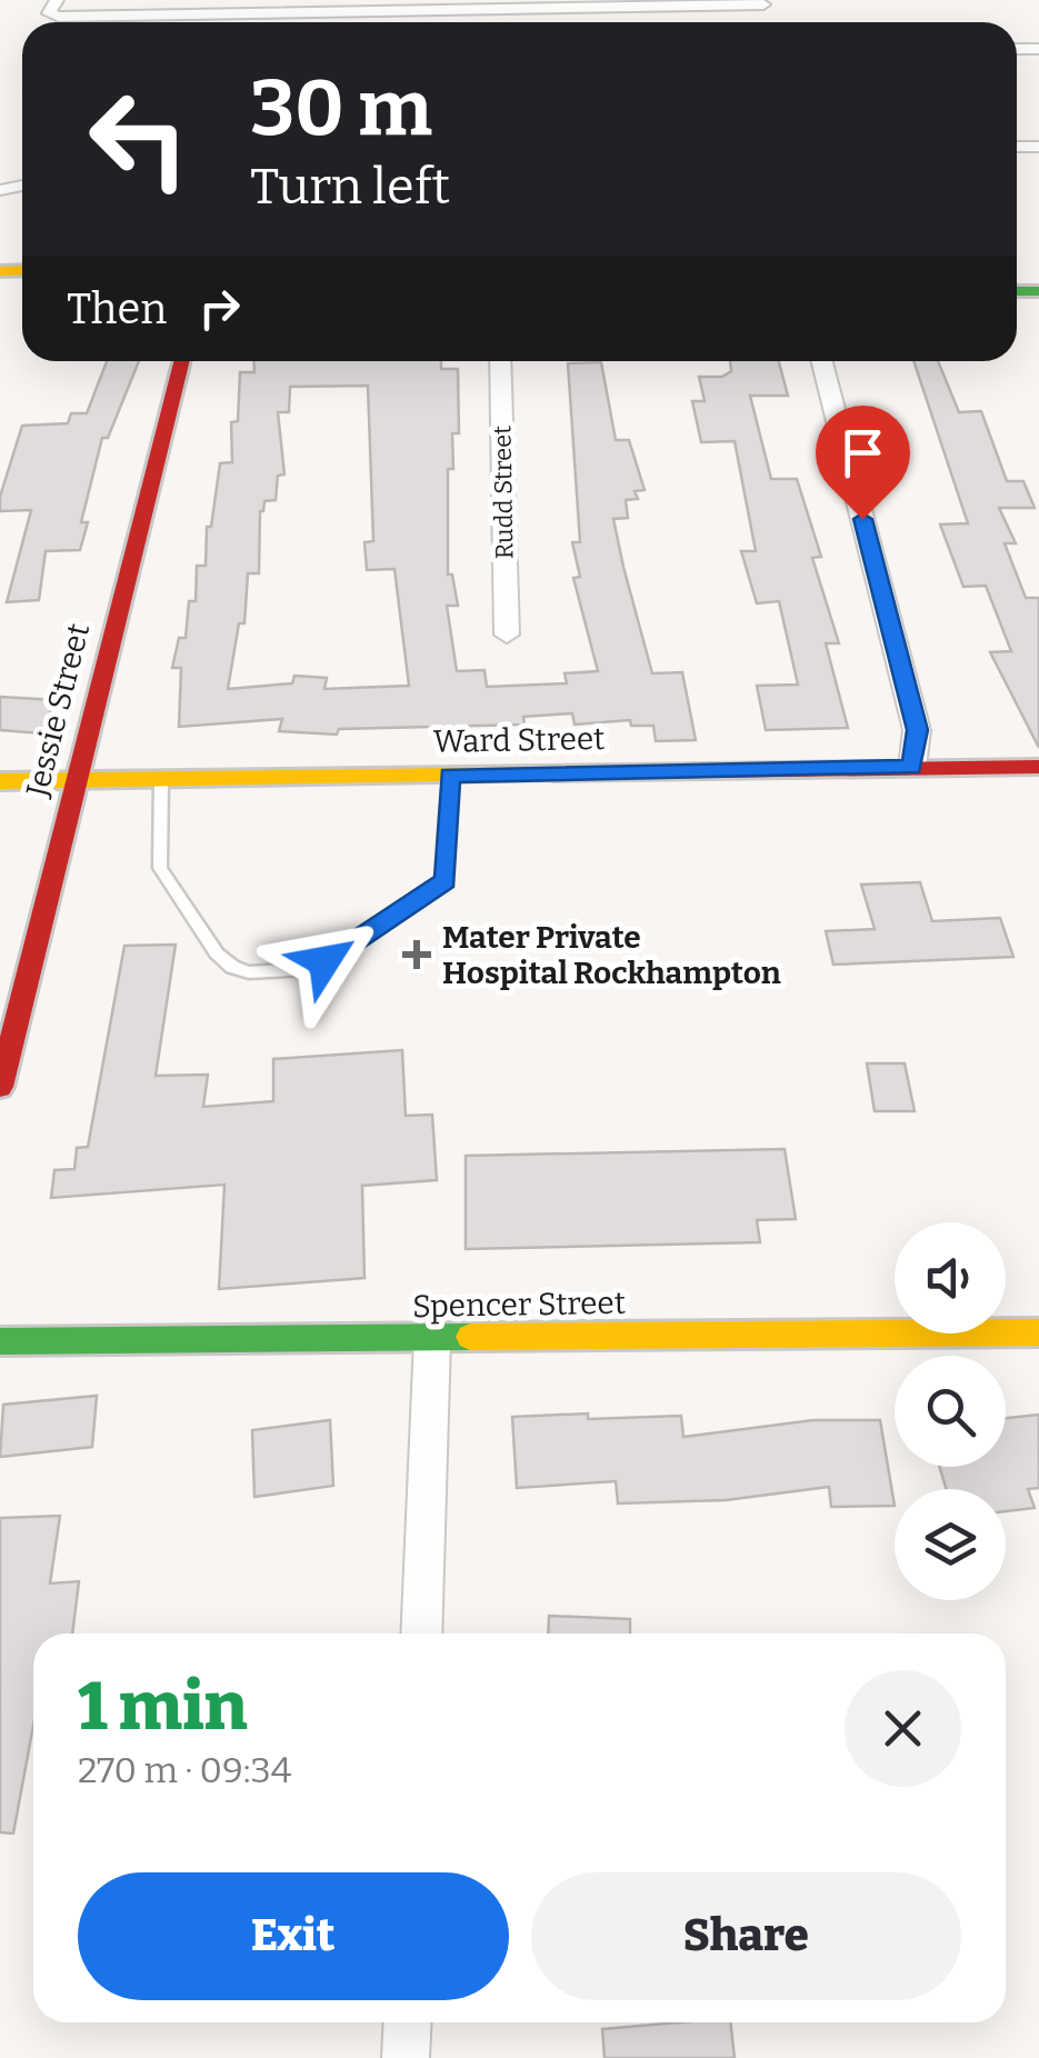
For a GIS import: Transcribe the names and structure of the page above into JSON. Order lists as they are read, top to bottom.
{
  "streets": {
    "street": [
      "Rudd Street",
      "Jessie Street",
      "Ward Street",
      "Spencer Street"
    ]
  },
  "crossings": [
    ["Jessie Street", "Ward Street"]
  ],
  "places": {
    "health": ["Mater Private Hospital Rockhampton"]
  },
  "page": {
    "turn": ["30 m", "Turn left"],
    "then": "Then",
    "heading": ["1 min", "270 m · 09:34"],
    "buttons": ["Exit", "Share"]
  }
}
